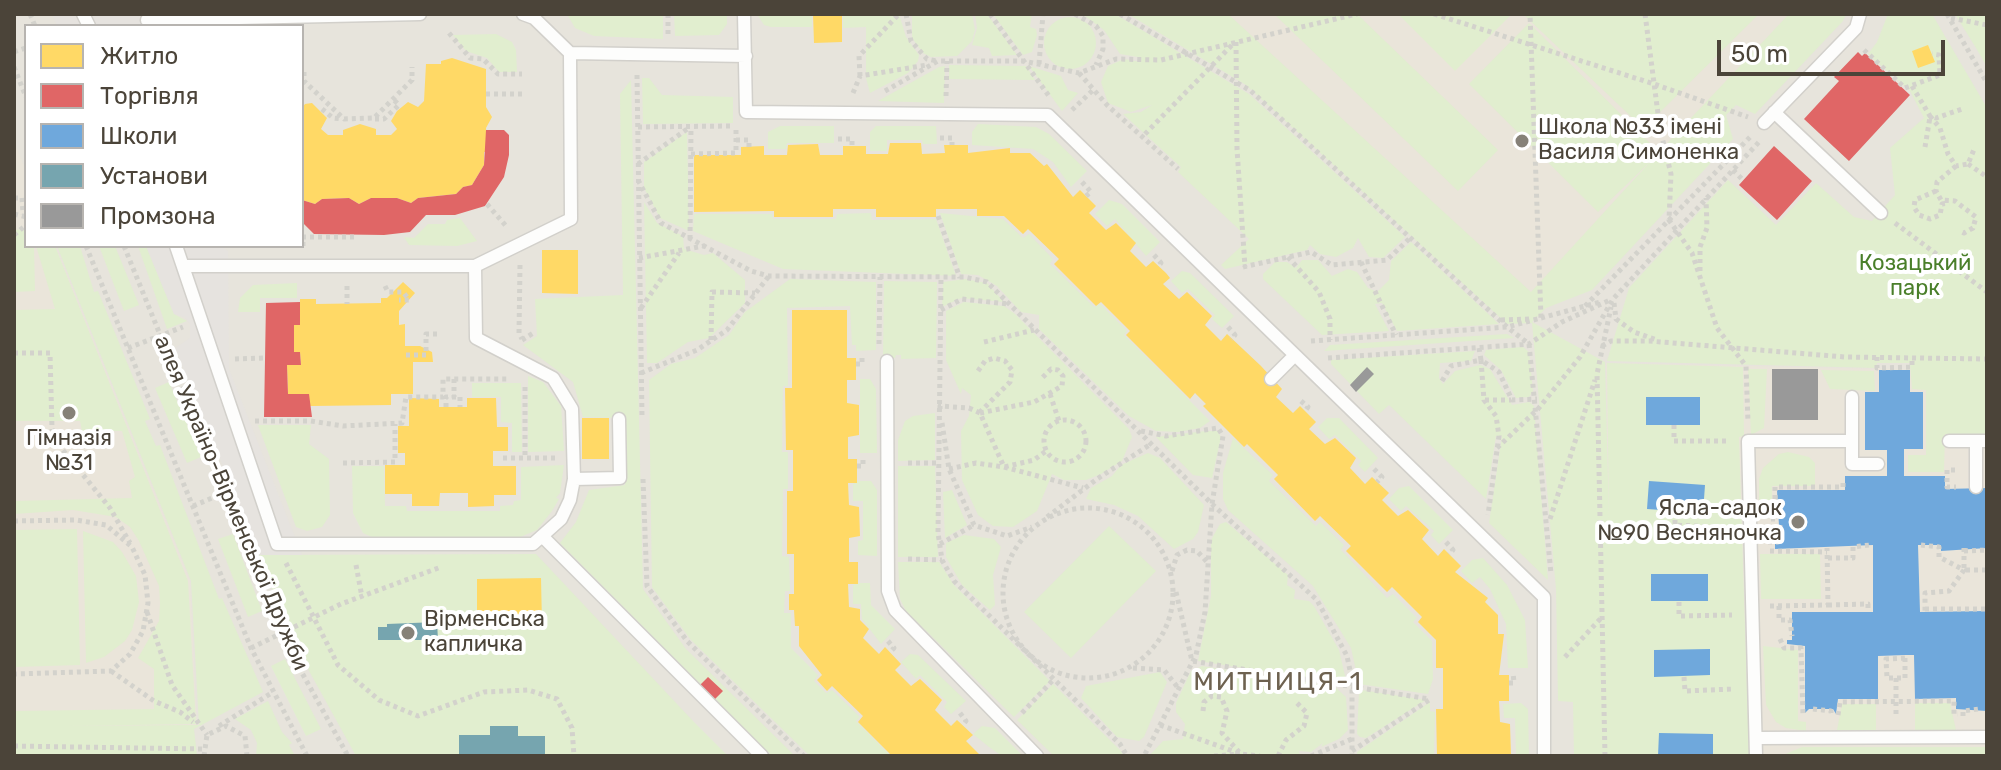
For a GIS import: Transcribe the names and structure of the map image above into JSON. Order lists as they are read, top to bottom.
{
  "streets": {
    "path": ["алея Україно-Вірменської Дружби"]
  },
  "districts": ["МИТНИЦЯ-1"],
  "parks": ["Козацький парк"],
  "places": [
    "Школа №33 імені Василя Симоненка",
    "Гімназія №31",
    "Ясла-садок №90 Весняночка",
    "Вірменська капличка"
  ],
  "legend": [
    "Житло",
    "Торгівля",
    "Школи",
    "Установи",
    "Промзона"
  ],
  "scale_bar": "50 m"
}
